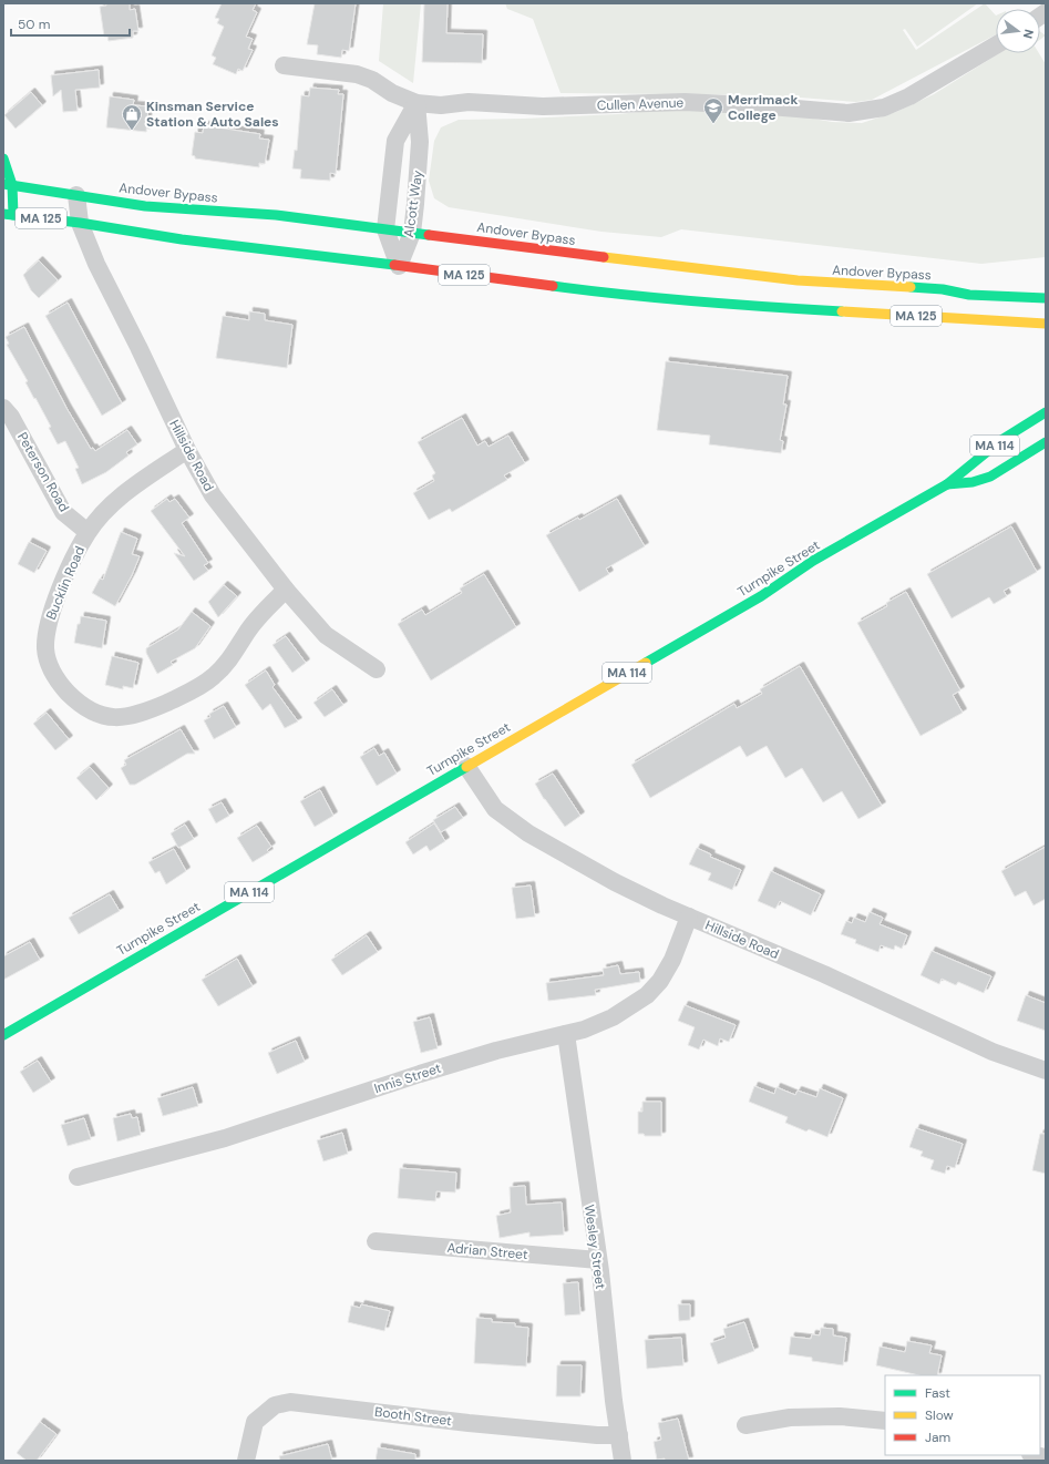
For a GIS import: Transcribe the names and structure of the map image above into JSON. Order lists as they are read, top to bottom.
{
  "streets": {
    "main road": [
      "Andover Bypass",
      "MA 125",
      "MA 114",
      "Turnpike Street"
    ],
    "street": [
      "Cullen Avenue",
      "Alcott Way",
      "Hillside Road",
      "Peterson Road",
      "Bucklin Road",
      "Innis Street",
      "Wesley Street",
      "Adrian Street",
      "Booth Street"
    ]
  },
  "crossings": [
    ["Cullen Avenue", "Alcott Way"],
    ["Andover Bypass", "Alcott Way"],
    ["Andover Bypass", "MA 125"],
    ["Andover Bypass", "Hillside Road"],
    ["Alcott Way", "MA 125"],
    ["MA 125", "Hillside Road"],
    ["Hillside Road", "Turnpike Street"],
    ["Hillside Road", "Bucklin Road"],
    ["Hillside Road", "Innis Street"],
    ["Peterson Road", "Bucklin Road"],
    ["Innis Street", "Wesley Street"],
    ["Wesley Street", "Adrian Street"],
    ["Wesley Street", "Booth Street"]
  ],
  "places": {
    "school or university": ["Merrimack College"],
    "shop": ["Kinsman Service Station & Auto Sales"]
  },
  "legend": ["Fast", "Slow", "Jam"],
  "scale_bar": "50 m",
  "north": "right"
}
